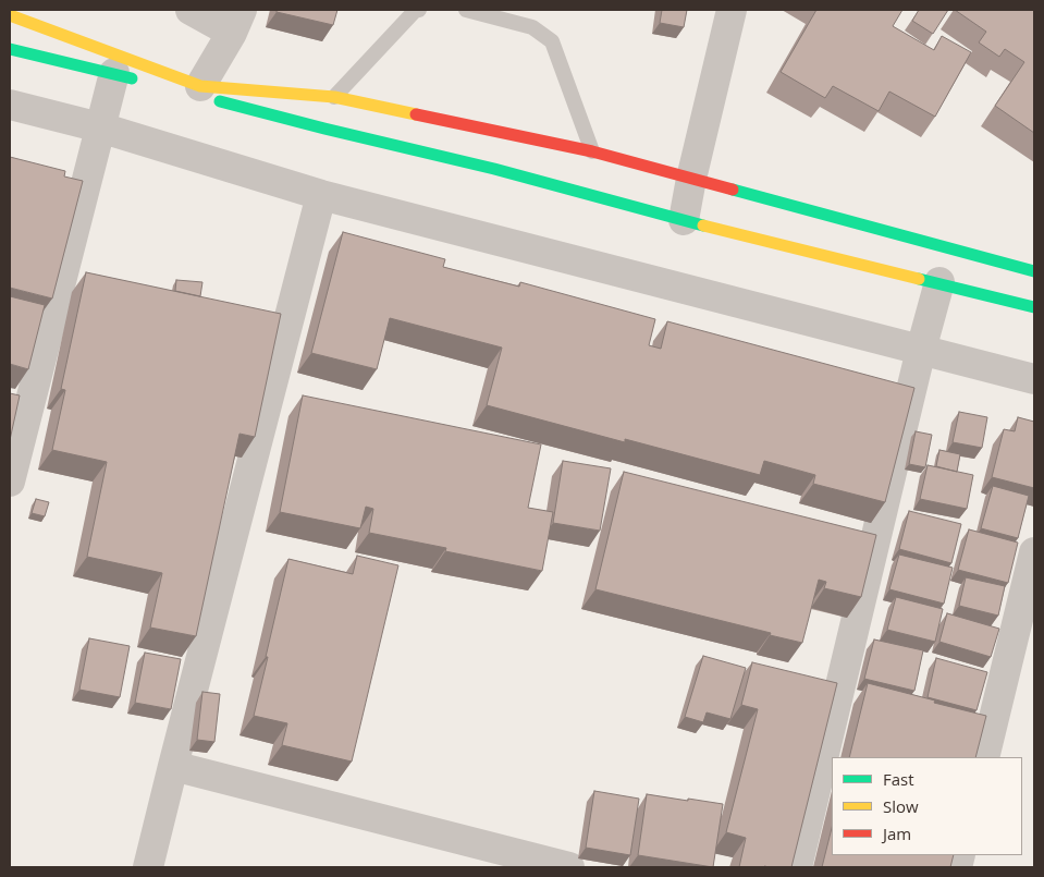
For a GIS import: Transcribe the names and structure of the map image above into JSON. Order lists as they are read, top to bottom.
{
  "legend": ["Fast", "Slow", "Jam"]
}
